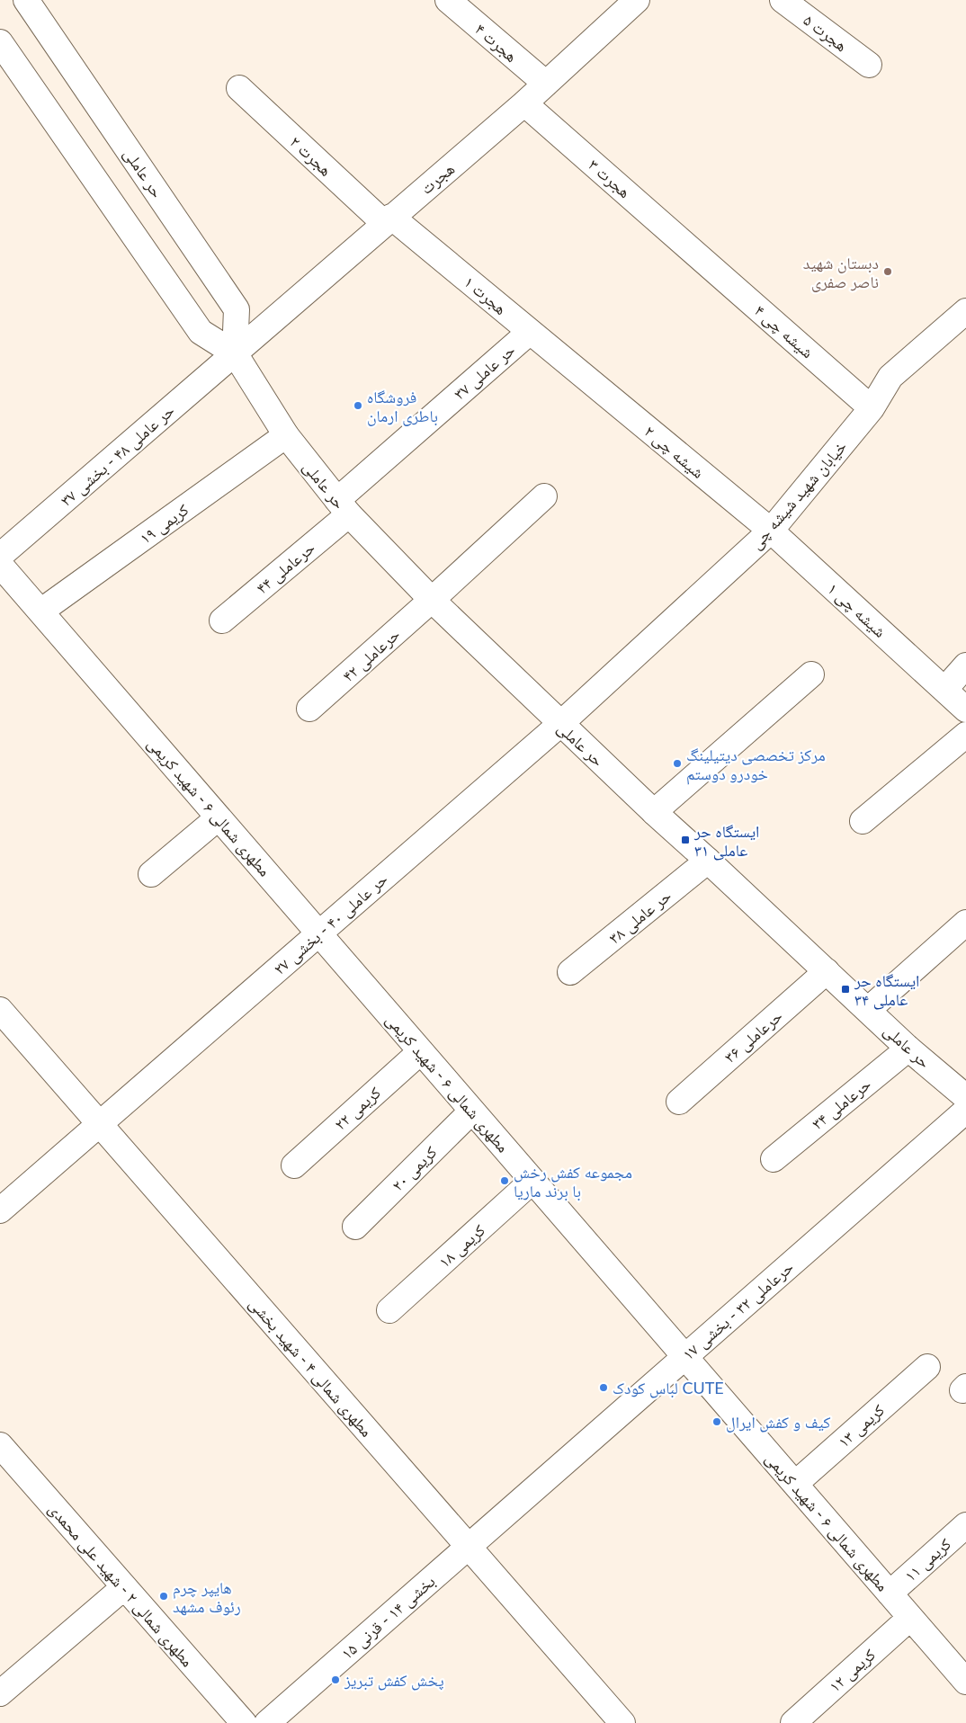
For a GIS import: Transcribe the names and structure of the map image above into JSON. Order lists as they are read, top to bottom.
{
  "streets": {
    "street": [
      "هجرت ۵",
      "هجرت ۴",
      "هجرت ۲",
      "حر عاملی",
      "هجرت",
      "هجرت ۳",
      "هجرت ۱",
      "شیشه چی ۴",
      "حر عاملی ۳۷",
      "شیشه چی ۲",
      "حر عاملی ۴۸ - بخشی ۳۷",
      "خیابان شهید شیشه چی",
      "کریمی ۱۹",
      "حرعاملی ۴۴",
      "شیشه چی ۱",
      "حرعاملی ۴۲",
      "مطهری شمالی ۶ - شهید کریمی",
      "حر عاملی ۳۸",
      "حر عاملی ۴۰ - بخشی ۲۷",
      "حرعاملی ۳۶",
      "حرعاملی ۳۴",
      "کریمی ۲۲",
      "کریمی ۲۰",
      "کریمی ۱۸",
      "حرعاملی ۳۲ - بخشی ۱۷",
      "مطهری شمالی ۴ - شهید بخشی",
      "کریمی ۱۳",
      "کریمی ۱۱",
      "مطهری شمالی ۲ - شهید علی محمدی",
      "بخشی ۱۴ - قرنی ۱۵",
      "کریمی ۱۲"
    ]
  },
  "crossings": [
    ["هجرت ۴", "هجرت"],
    ["هجرت ۲", "هجرت"],
    ["هجرت ۲", "هجرت ۱"],
    ["حر عاملی", "هجرت"],
    ["حر عاملی", "حر عاملی ۳۷"],
    ["حر عاملی", "حر عاملی ۴۸ - بخشی ۳۷"],
    ["حر عاملی", "خیابان شهید شیشه چی"],
    ["حر عاملی", "کریمی ۱۹"],
    ["حر عاملی", "حرعاملی ۴۴"],
    ["حر عاملی", "حرعاملی ۴۲"],
    ["حر عاملی", "حر عاملی ۳۸"],
    ["حر عاملی", "حر عاملی ۴۰ - بخشی ۲۷"],
    ["حر عاملی", "حرعاملی ۳۶"],
    ["حر عاملی", "حرعاملی ۳۴"],
    ["هجرت", "هجرت ۳"],
    ["هجرت", "هجرت ۱"],
    ["هجرت", "حر عاملی ۴۸ - بخشی ۳۷"],
    ["هجرت ۳", "شیشه چی ۴"],
    ["هجرت ۱", "حر عاملی ۳۷"],
    ["هجرت ۱", "شیشه چی ۲"],
    ["شیشه چی ۴", "خیابان شهید شیشه چی"],
    ["حر عاملی ۳۷", "حرعاملی ۴۴"],
    ["شیشه چی ۲", "خیابان شهید شیشه چی"],
    ["شیشه چی ۲", "شیشه چی ۱"],
    ["خیابان شهید شیشه چی", "شیشه چی ۱"],
    ["خیابان شهید شیشه چی", "حر عاملی ۴۰ - بخشی ۲۷"],
    ["کریمی ۱۹", "مطهری شمالی ۶ - شهید کریمی"],
    ["مطهری شمالی ۶ - شهید کریمی", "حر عاملی ۴۰ - بخشی ۲۷"],
    ["مطهری شمالی ۶ - شهید کریمی", "کریمی ۲۲"],
    ["مطهری شمالی ۶ - شهید کریمی", "کریمی ۲۰"],
    ["مطهری شمالی ۶ - شهید کریمی", "کریمی ۱۸"],
    ["مطهری شمالی ۶ - شهید کریمی", "حرعاملی ۳۲ - بخشی ۱۷"],
    ["مطهری شمالی ۶ - شهید کریمی", "کریمی ۱۳"],
    ["مطهری شمالی ۶ - شهید کریمی", "کریمی ۱۱"],
    ["مطهری شمالی ۶ - شهید کریمی", "کریمی ۱۲"],
    ["حر عاملی ۴۰ - بخشی ۲۷", "مطهری شمالی ۴ - شهید بخشی"],
    ["حرعاملی ۳۲ - بخشی ۱۷", "مطهری شمالی ۴ - شهید بخشی"],
    ["حرعاملی ۳۲ - بخشی ۱۷", "بخشی ۱۴ - قرنی ۱۵"],
    ["مطهری شمالی ۴ - شهید بخشی", "بخشی ۱۴ - قرنی ۱۵"]
  ],
  "places": {
    "other": [
      "دبستان شهید ناصر صفری",
      "فروشگاه باطری ارمان",
      "مرکز تخصصی دیتیلینگ خودرو دوستم",
      "مجموعه کفش رخش با برند ماریا",
      "لباس کودک CUTE",
      "کیف و کفش ایرال",
      "هایپر چرم رئوف مشهد",
      "پخش کفش تبریز"
    ],
    "transit": ["ایستگاه حر عاملی ۳۱", "ایستگاه حر عاملی ۳۴"]
  }
}
